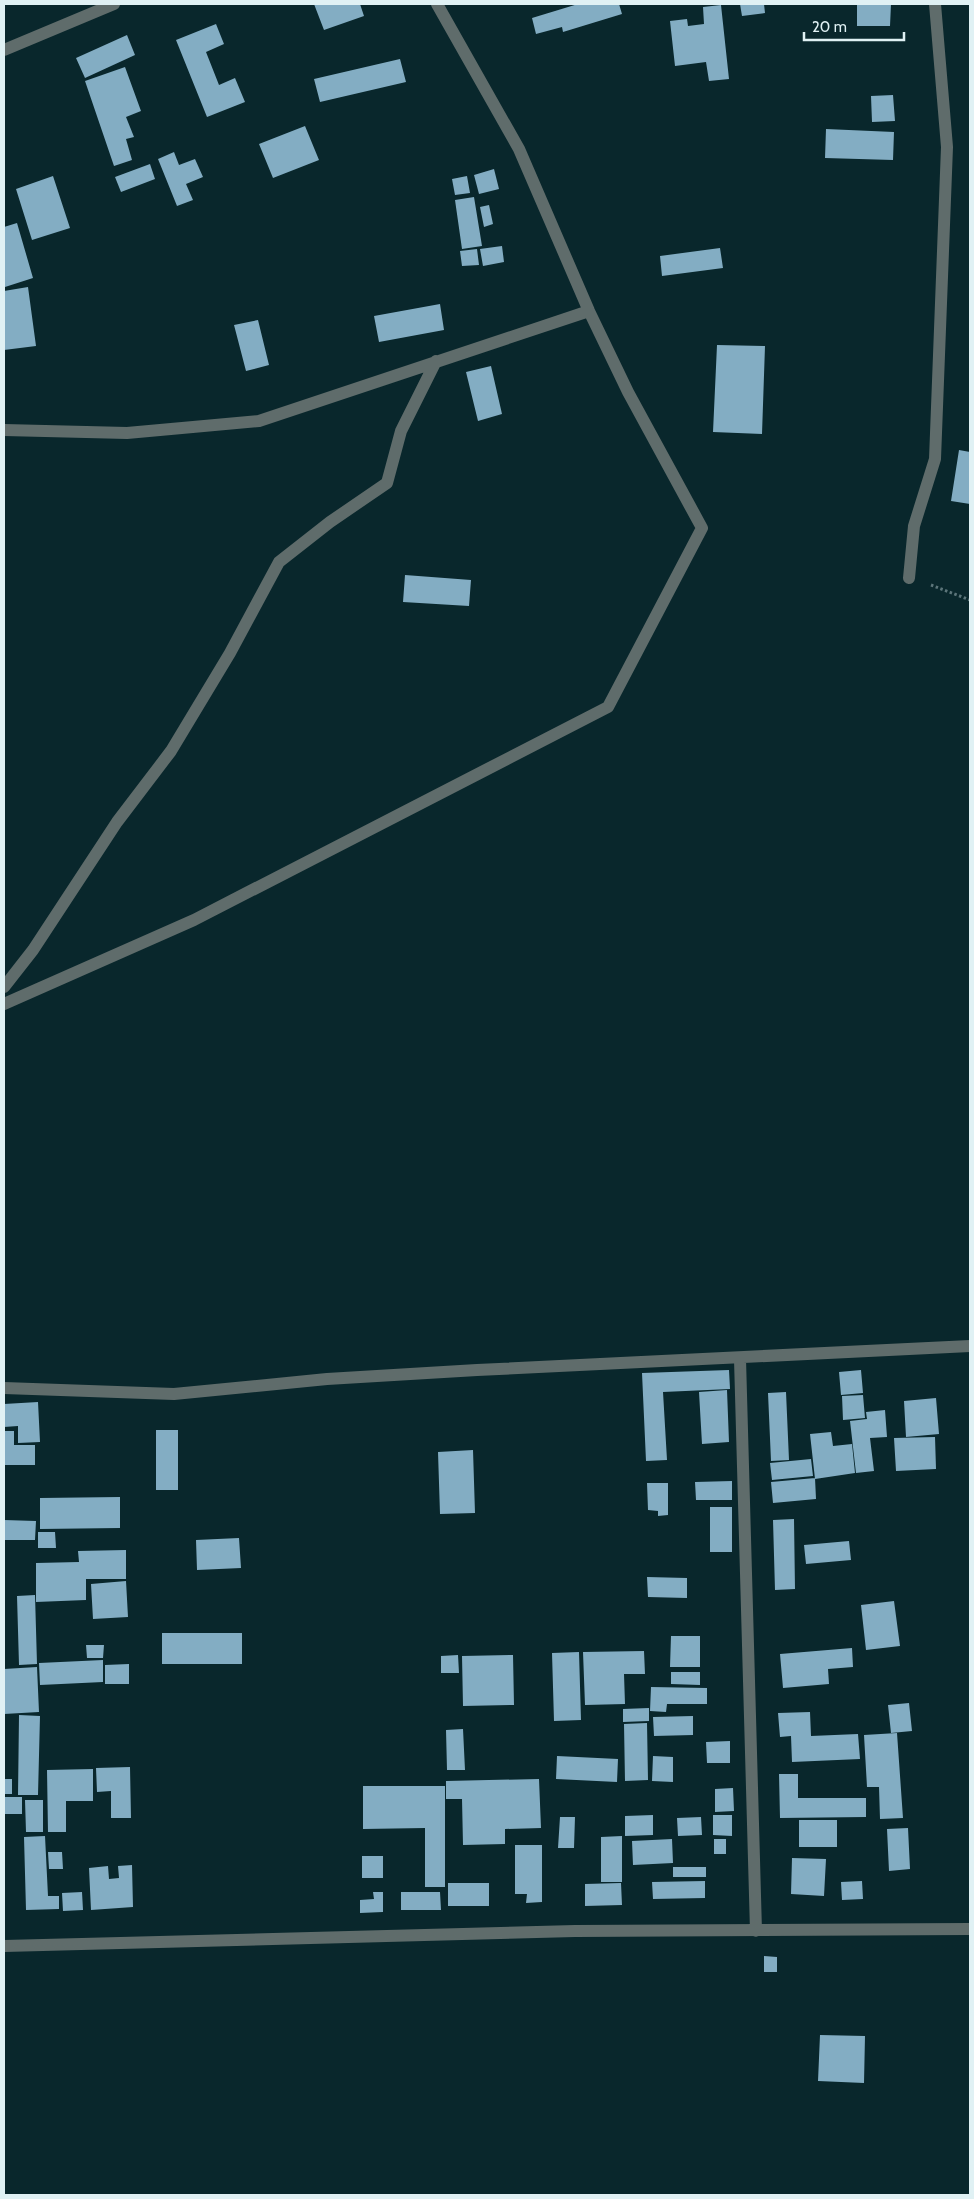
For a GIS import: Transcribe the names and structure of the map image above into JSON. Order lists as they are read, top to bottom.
{
  "scale_bar": "20 m"
}
